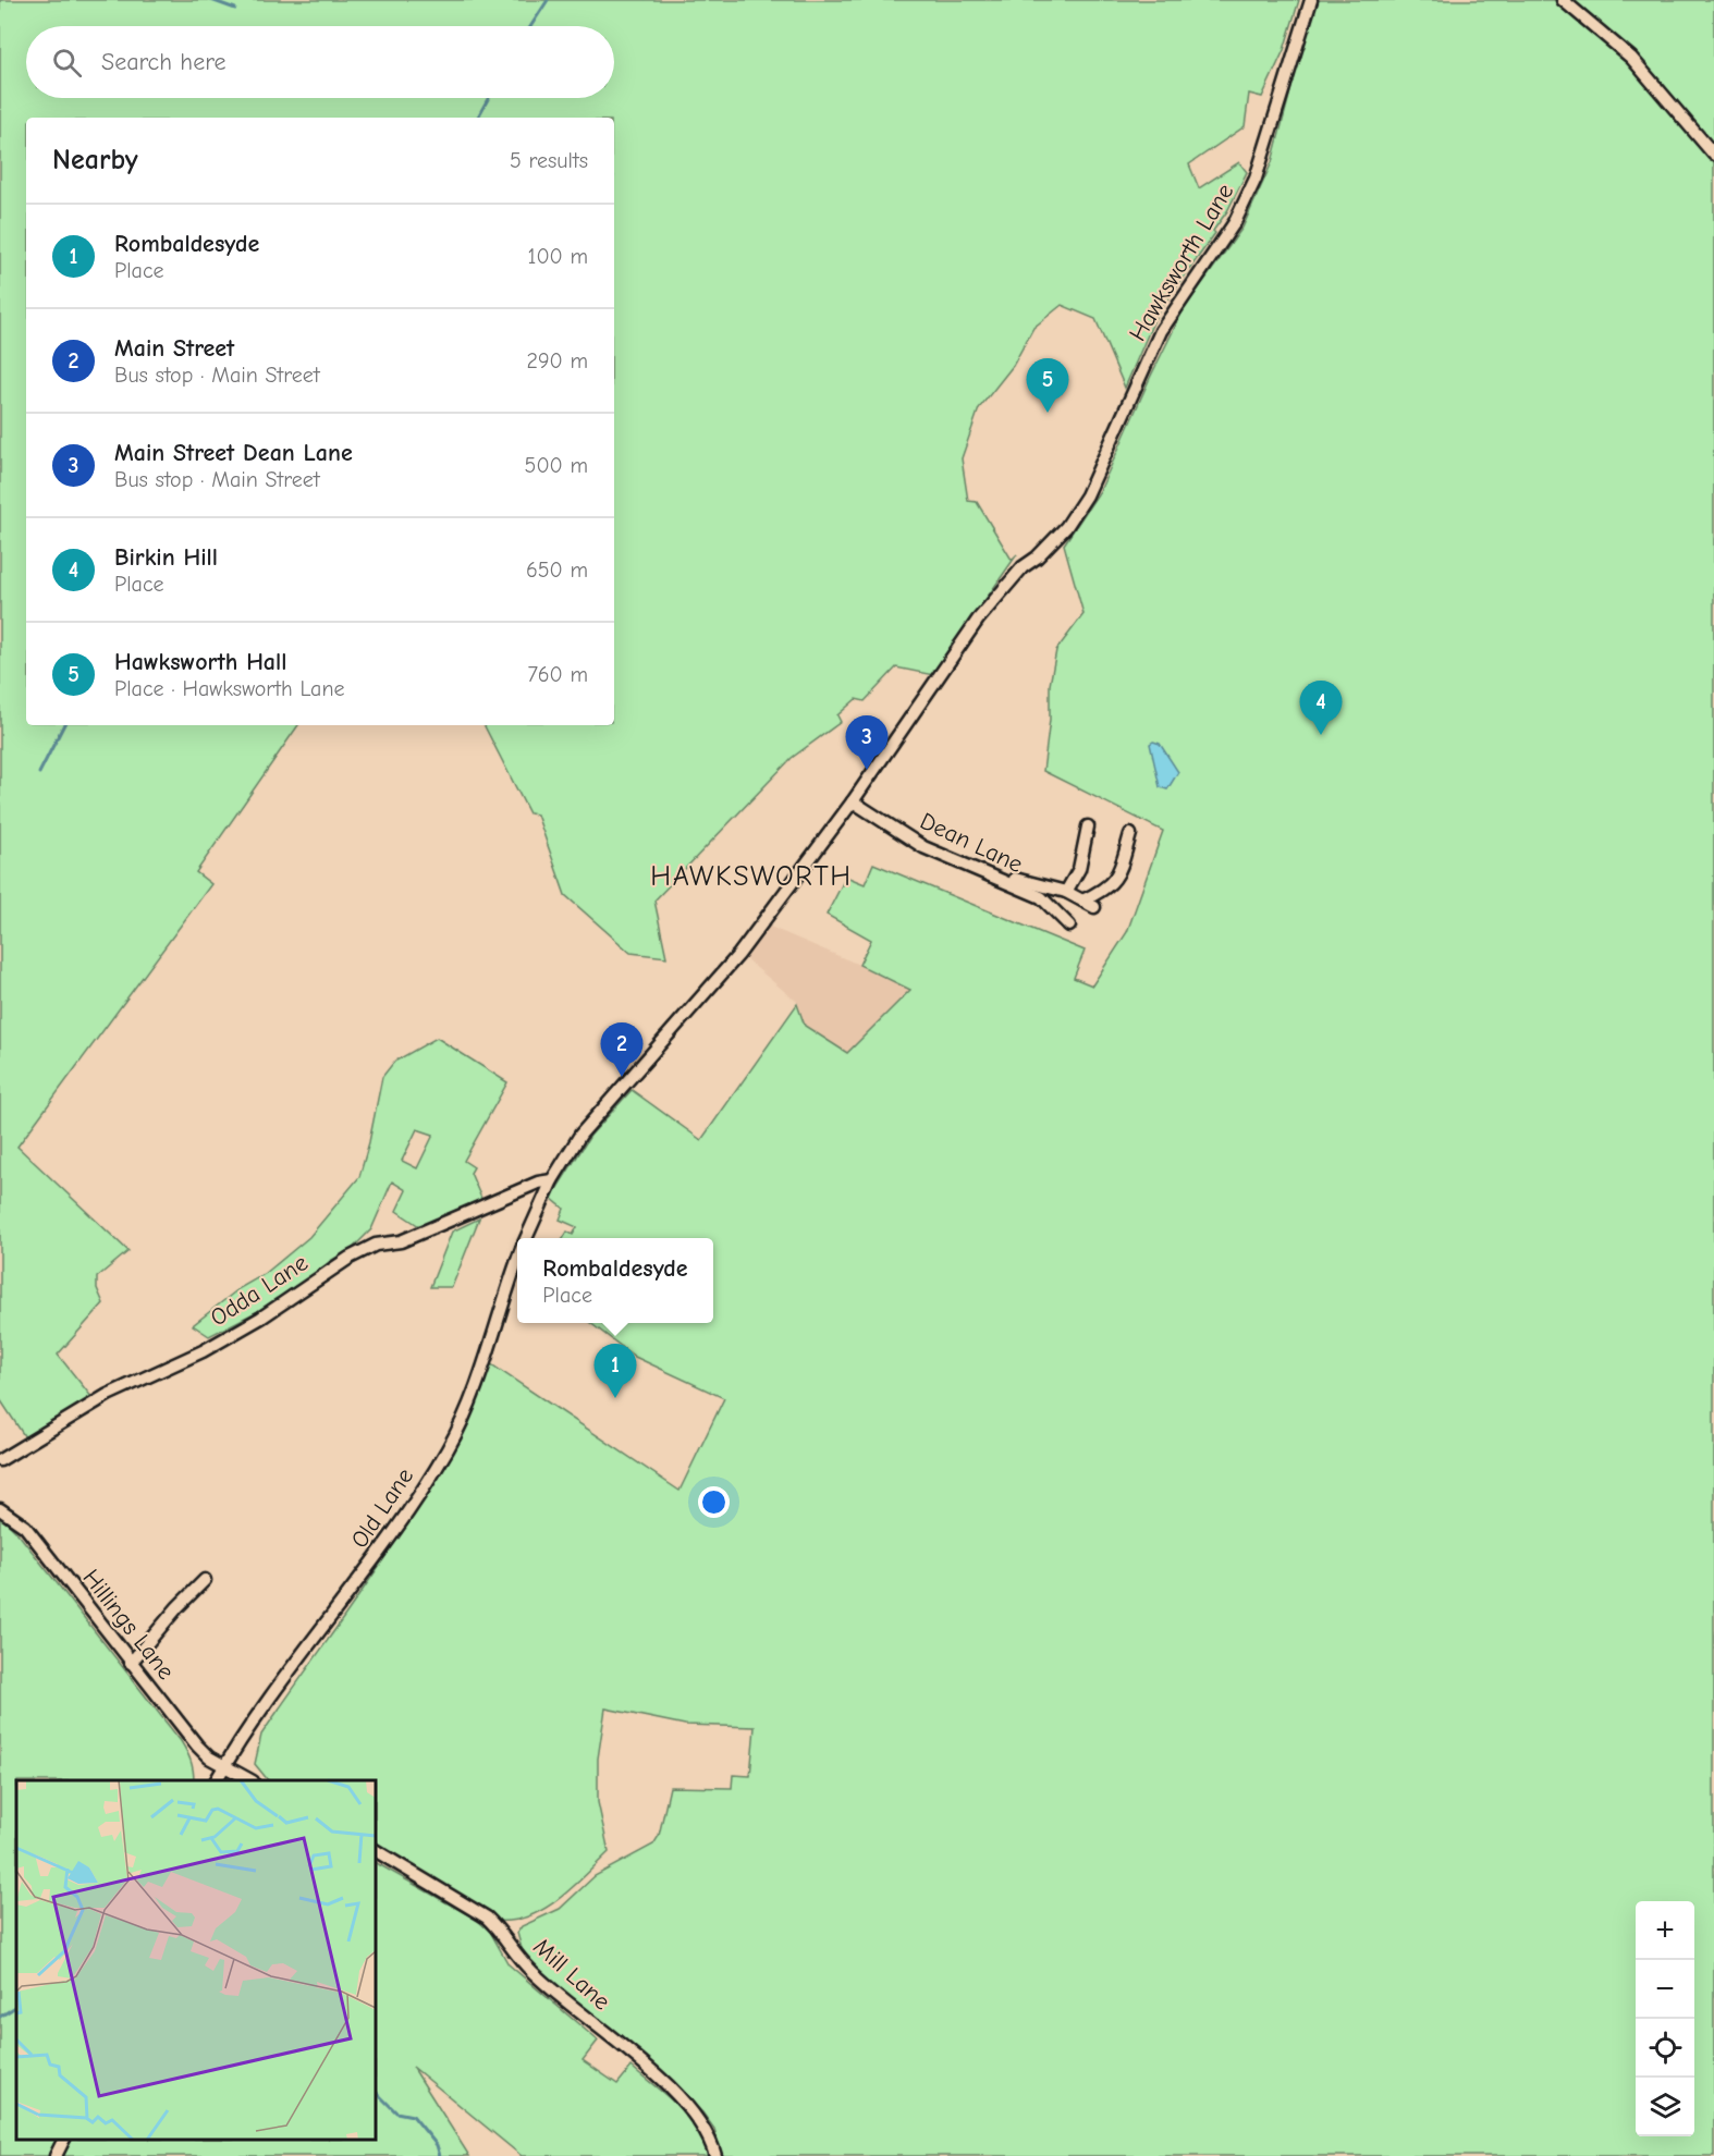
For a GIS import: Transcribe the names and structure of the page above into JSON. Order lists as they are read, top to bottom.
{
  "streets": {
    "street": [
      "Hawksworth Lane",
      "Dean Lane",
      "Odda Lane",
      "Old Lane",
      "Hillings Lane",
      "Mill Lane"
    ]
  },
  "crossings": [
    ["Hawksworth Lane", "Dean Lane"],
    ["Hawksworth Lane", "Old Lane"],
    ["Dean Lane", "Old Lane"],
    ["Odda Lane", "Old Lane"],
    ["Old Lane", "Hillings Lane"]
  ],
  "districts": ["HAWKSWORTH"],
  "page": {
    "search": "Search here",
    "heading": ["Nearby", "5 results"],
    "list": [
      {
        "mark": "1",
        "name": "Rombaldesyde",
        "note": "Place",
        "value": "100 m"
      },
      {
        "mark": "2",
        "name": "Main Street",
        "note": "Bus stop · Main Street",
        "value": "290 m"
      },
      {
        "mark": "3",
        "name": "Main Street Dean Lane",
        "note": "Bus stop · Main Street",
        "value": "500 m"
      },
      {
        "mark": "4",
        "name": "Birkin Hill",
        "note": "Place",
        "value": "650 m"
      },
      {
        "mark": "5",
        "name": "Hawksworth Hall",
        "note": "Place · Hawksworth Lane",
        "value": "760 m"
      }
    ],
    "pins": [
      "5",
      "4",
      "3",
      "2",
      "1"
    ],
    "popup": ["Rombaldesyde", "Place"],
    "map_buttons": ["+", "−"]
  }
}
